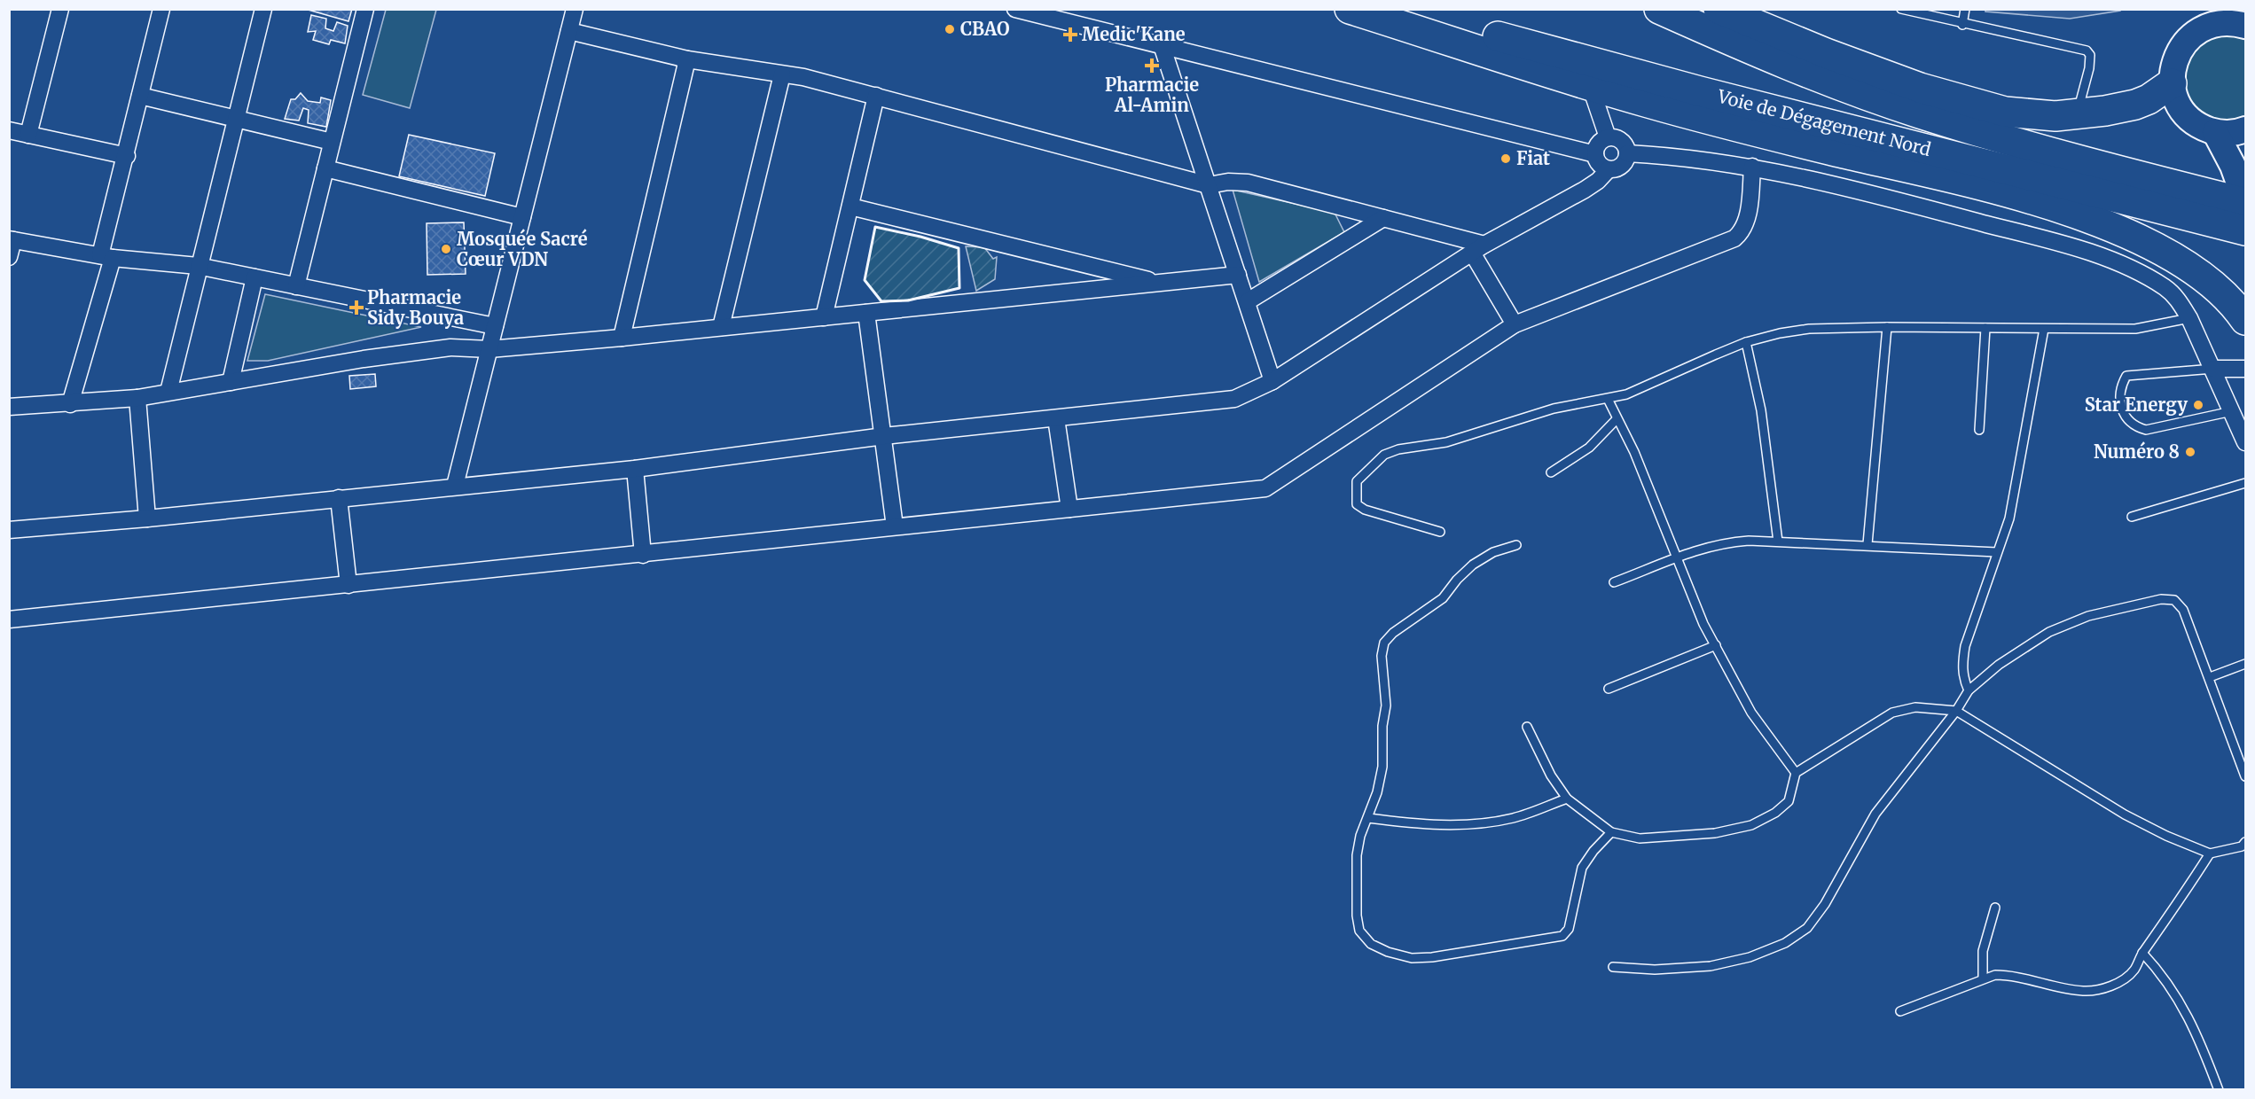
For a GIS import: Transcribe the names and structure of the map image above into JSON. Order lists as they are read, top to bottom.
{
  "streets": {
    "highway": ["Voie de Dégagement Nord"]
  },
  "places": {
    "other": [
      "CBAO",
      "Fiat",
      "Mosquée Sacré Cœur VDN",
      "Star Energy",
      "Numéro 8"
    ],
    "health": ["Medic'Kane", "Pharmacie Al-Amin", "Pharmacie Sidy Bouya"]
  }
}
